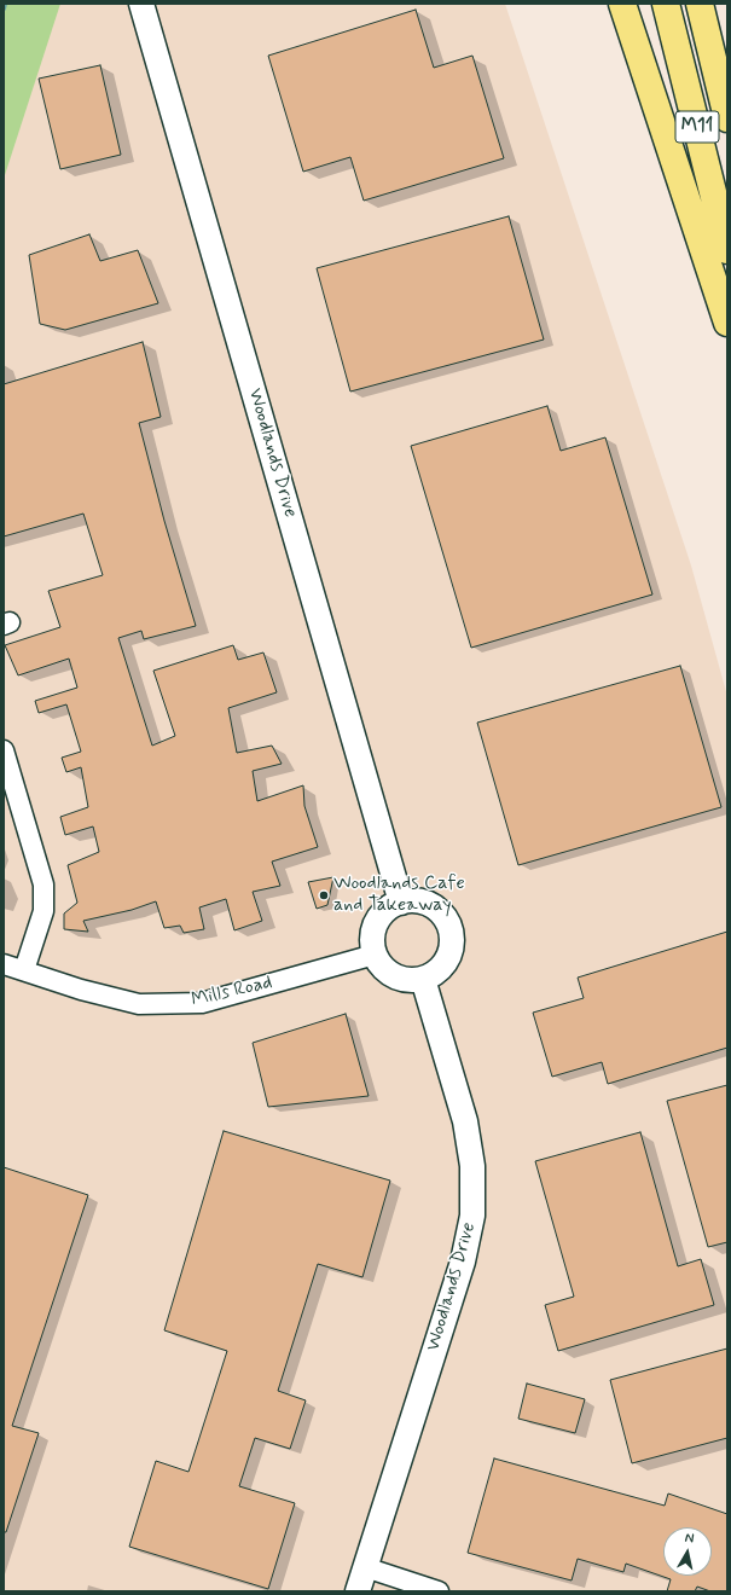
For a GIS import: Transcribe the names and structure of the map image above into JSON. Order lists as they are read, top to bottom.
{
  "streets": {
    "highway": ["M11"],
    "street": ["Woodlands Drive", "Mills Road"]
  },
  "crossings": [
    ["Woodlands Drive", "Mills Road"]
  ],
  "places": ["Woodlands Cafe and Takeaway"],
  "north": "top"
}
